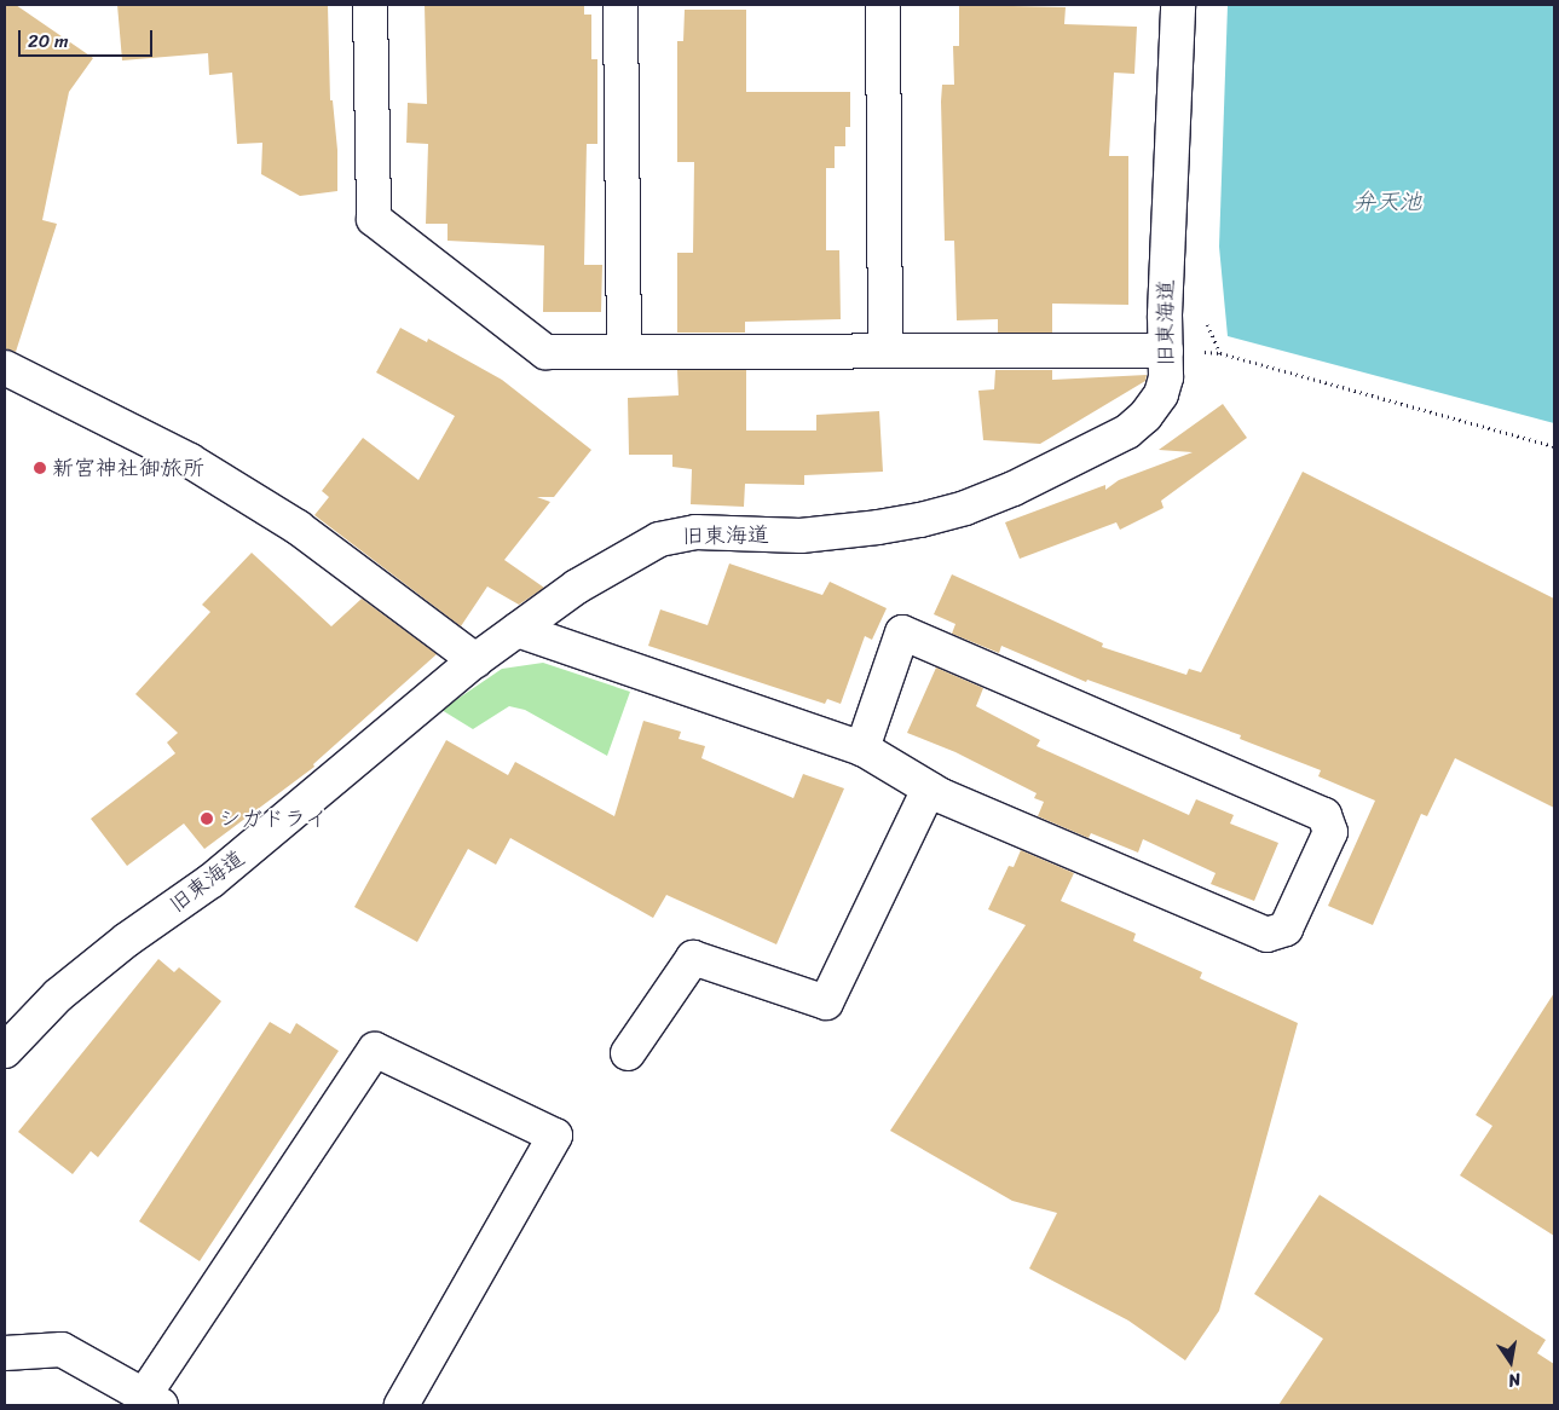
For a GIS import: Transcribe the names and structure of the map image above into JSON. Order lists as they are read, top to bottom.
{
  "streets": {
    "street": ["旧東海道"]
  },
  "water": ["弁天池"],
  "places": ["新宮神社御旅所", "シガドライ"],
  "scale_bar": "20 m",
  "north": "bottom"
}
